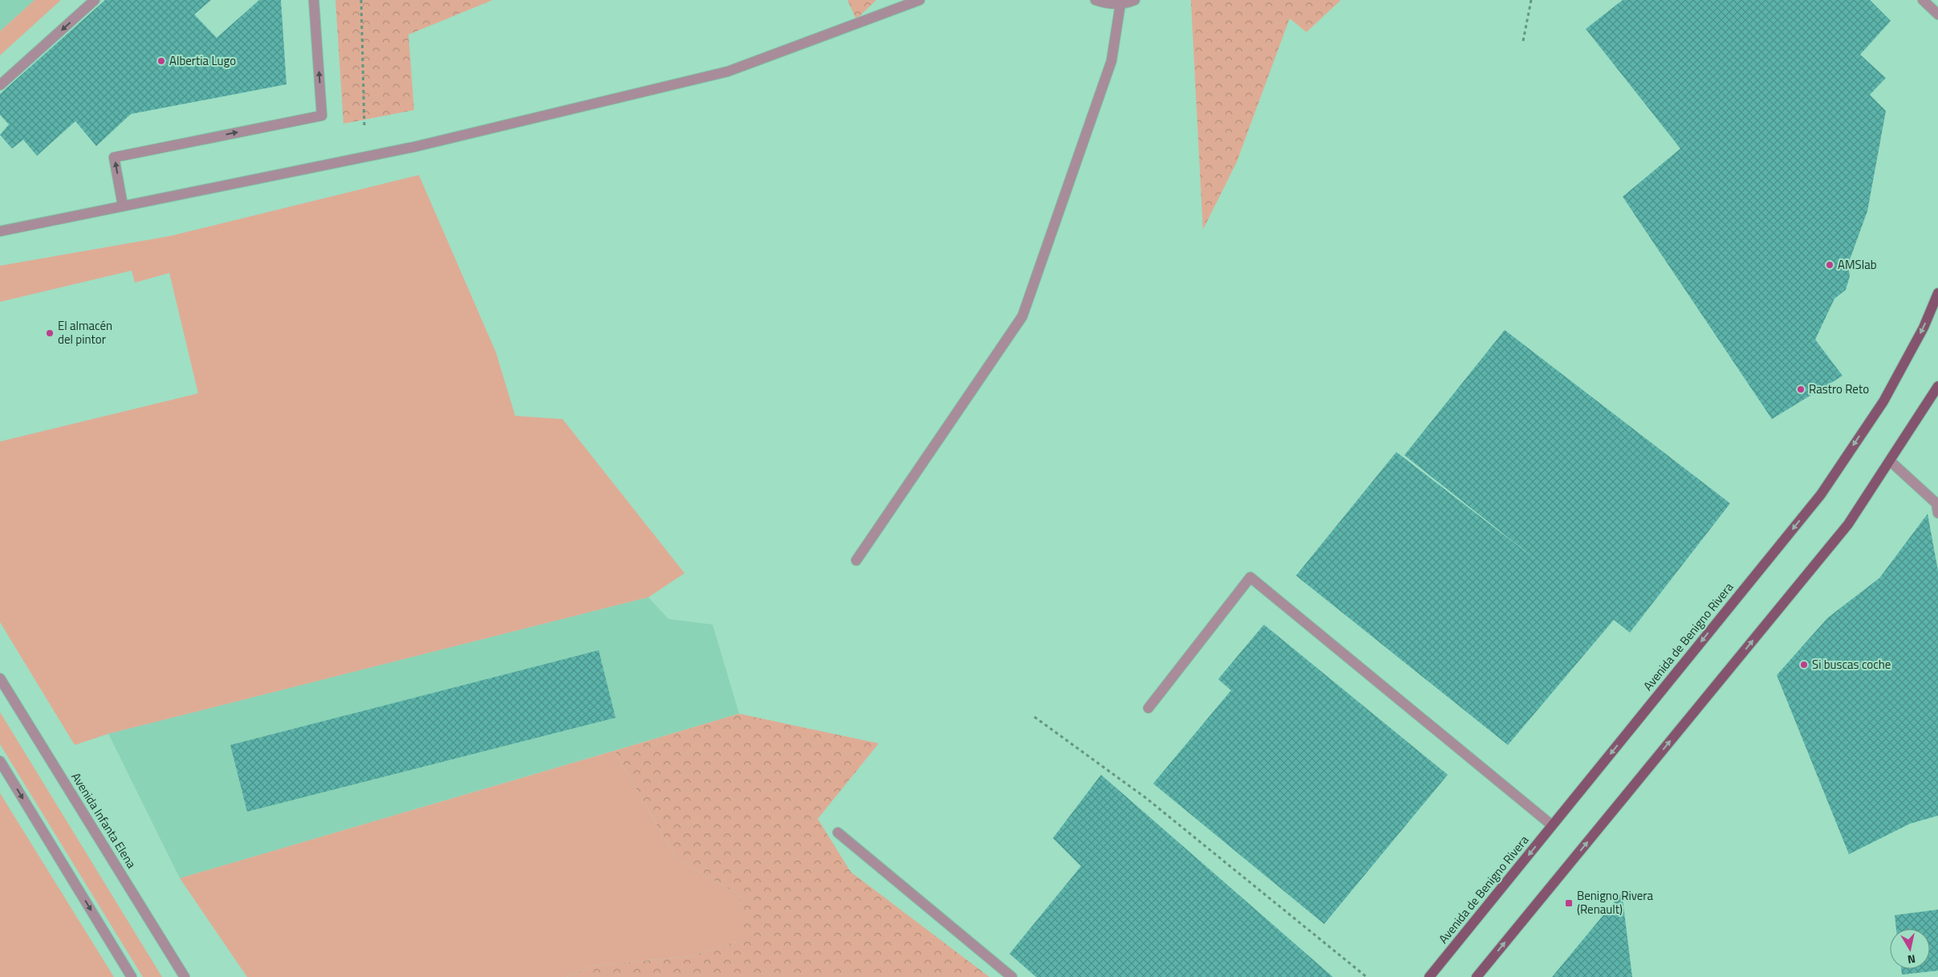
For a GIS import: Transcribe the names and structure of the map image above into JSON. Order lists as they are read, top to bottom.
{
  "streets": {
    "main road": ["Avenida de Benigno Rivera"],
    "street": ["Avenida Infanta Elena"]
  },
  "places": {
    "other": [
      "Albertia Lugo",
      "AMSlab",
      "El almacén del pintor",
      "Rastro Reto",
      "Si buscas coche"
    ],
    "transit": ["Benigno Rivera (Renault)"]
  },
  "north": "bottom"
}
